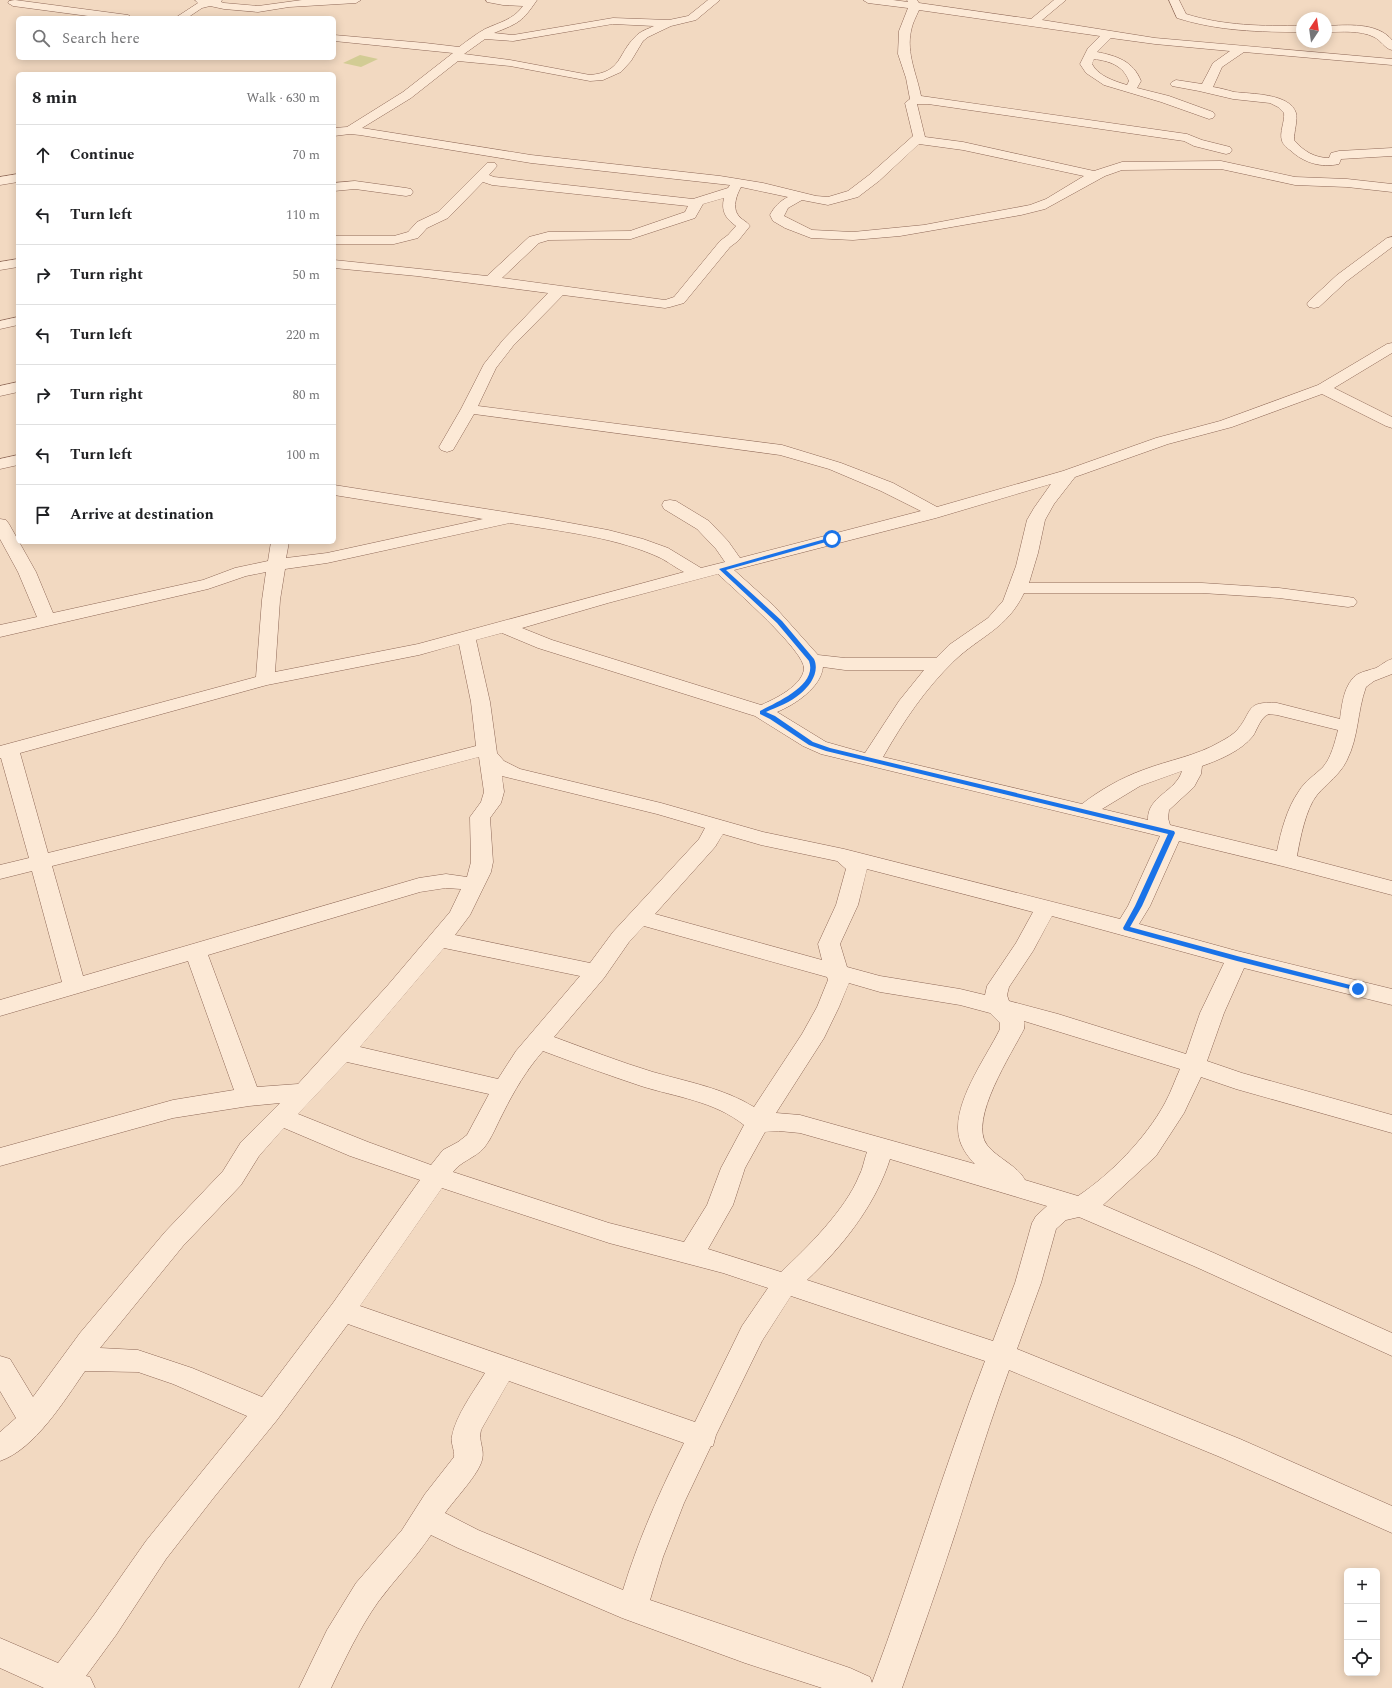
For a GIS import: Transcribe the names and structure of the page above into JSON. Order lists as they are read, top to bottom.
{
  "north": "top",
  "page": {
    "search": "Search here",
    "heading": ["8 min", "Walk · 630 m"],
    "list": [
      ["Continue", "70 m"],
      ["Turn left", "110 m"],
      ["Turn right", "50 m"],
      ["Turn left", "220 m"],
      ["Turn right", "80 m"],
      ["Turn left", "100 m"],
      "Arrive at destination"
    ],
    "map_buttons": ["+", "−"]
  }
}
